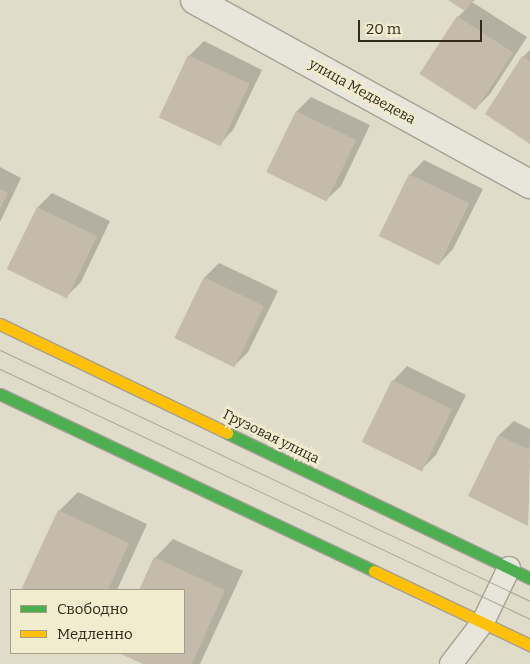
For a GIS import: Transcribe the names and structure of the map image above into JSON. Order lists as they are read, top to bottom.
{
  "streets": {
    "street": ["улица Медведева", "Грузовая улица"]
  },
  "legend": ["Свободно", "Медленно"],
  "scale_bar": "20 m"
}
